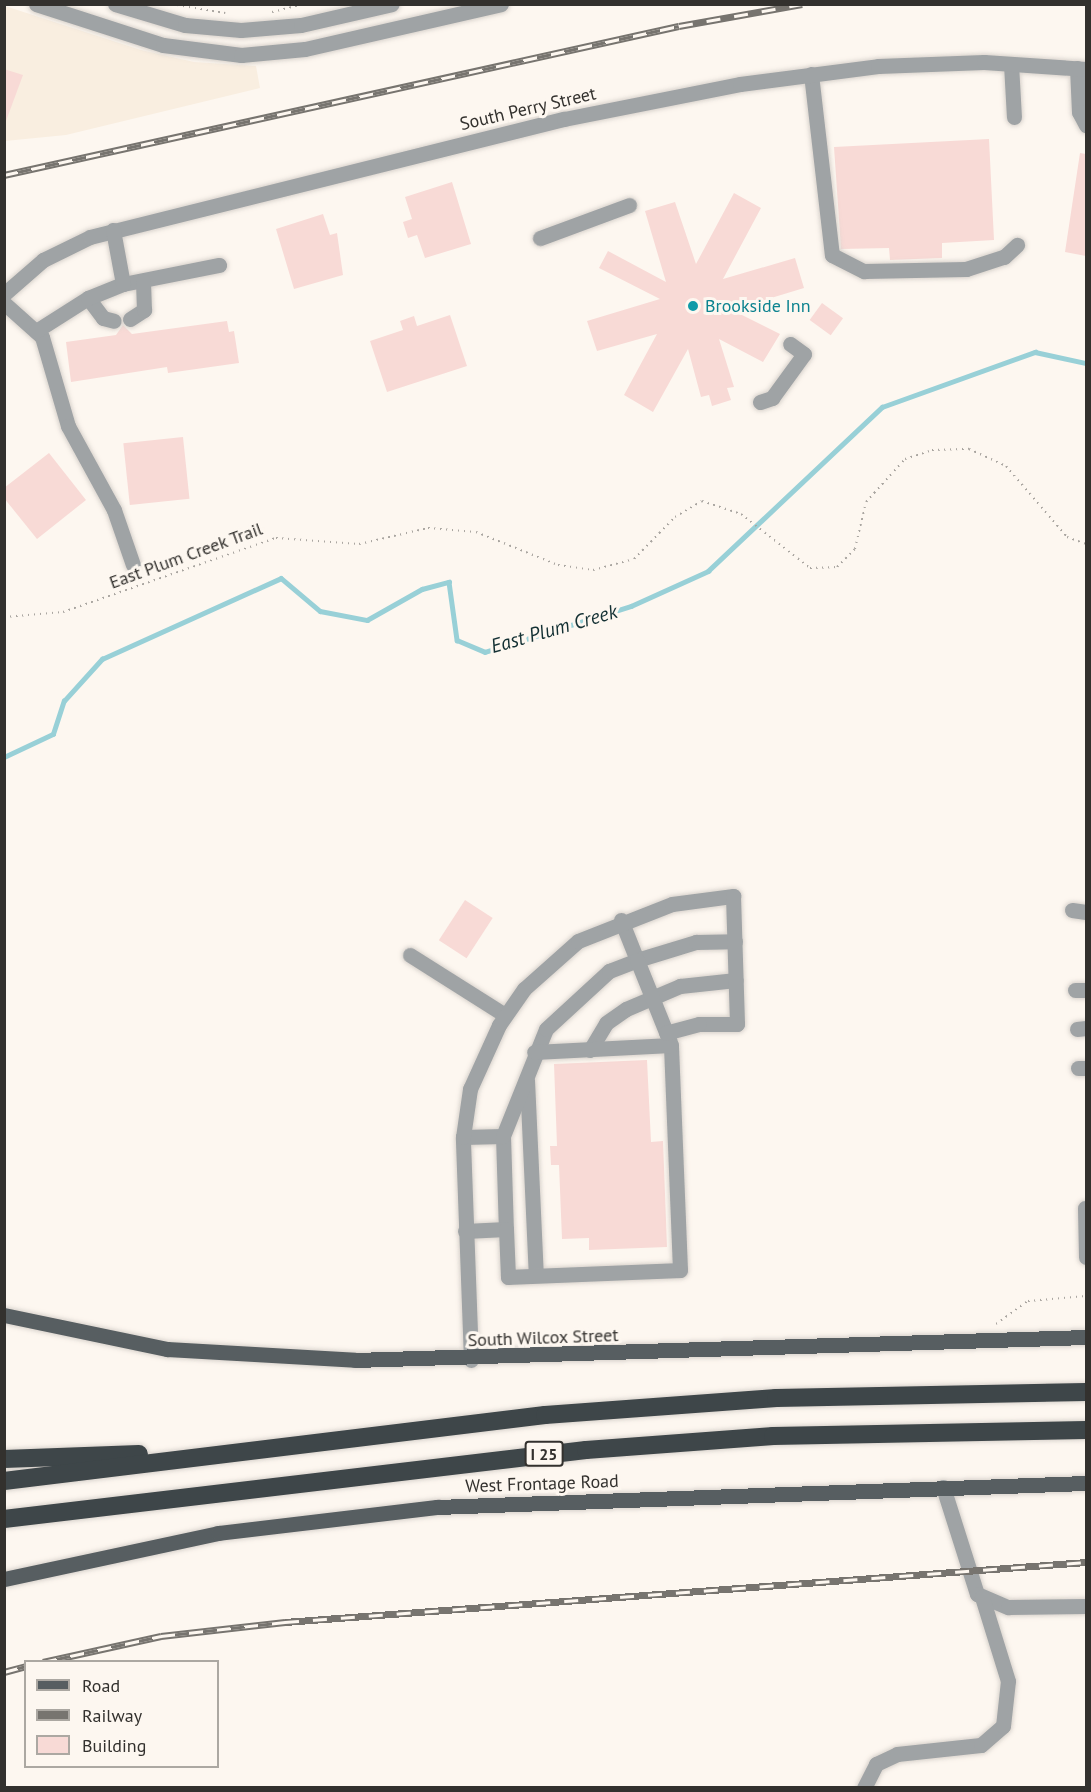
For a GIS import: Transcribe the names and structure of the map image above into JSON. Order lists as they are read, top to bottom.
{
  "streets": {
    "highway": ["I 25"],
    "main road": ["South Wilcox Street", "West Frontage Road"],
    "street": ["South Perry Street"],
    "path": ["East Plum Creek Trail"]
  },
  "water": ["East Plum Creek"],
  "places": ["Brookside Inn"],
  "legend": ["Road", "Railway", "Building"]
}
